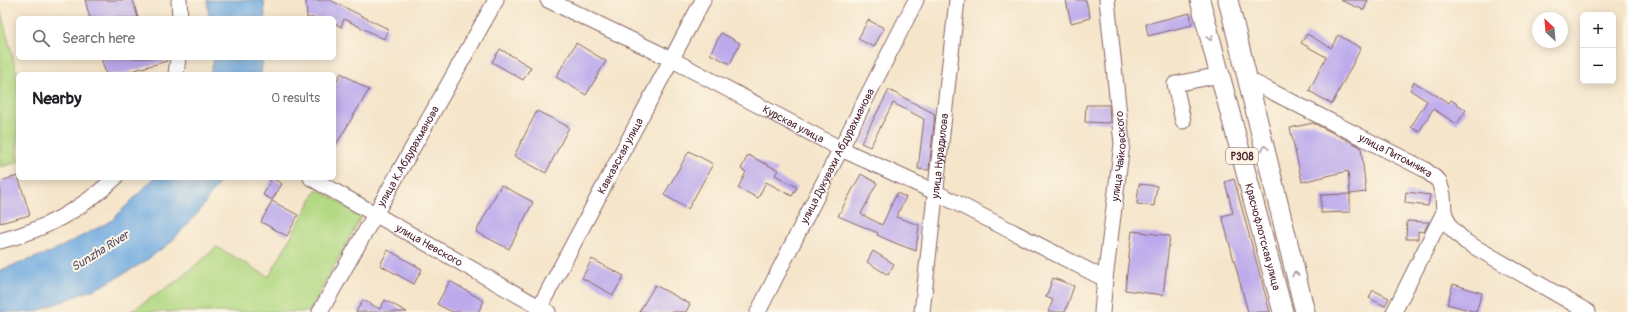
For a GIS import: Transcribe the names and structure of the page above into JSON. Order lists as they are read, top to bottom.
{
  "streets": {
    "main road": ["P308", "Краснофлотская улица"],
    "street": [
      "Курская улица",
      "улица К.Абдурахманова",
      "Кавказская улица",
      "улица Дукувахи Абдурахманова",
      "улица Нурадилова",
      "улица Чайковского",
      "улица Питомника",
      "улица Невского"
    ]
  },
  "crossings": [
    ["Курская улица", "Кавказская улица"],
    ["Курская улица", "улица Дукувахи Абдурахманова"],
    ["Курская улица", "улица Нурадилова"],
    ["Курская улица", "улица Чайковского"],
    ["улица К.Абдурахманова", "улица Невского"],
    ["Кавказская улица", "улица Невского"],
    ["улица Питомника", "Краснофлотская улица"]
  ],
  "water": ["Sunzha River"],
  "north": "top left",
  "page": {
    "map_buttons": ["+", "−"],
    "search": "Search here",
    "heading": ["Nearby", "0 results"]
  }
}
